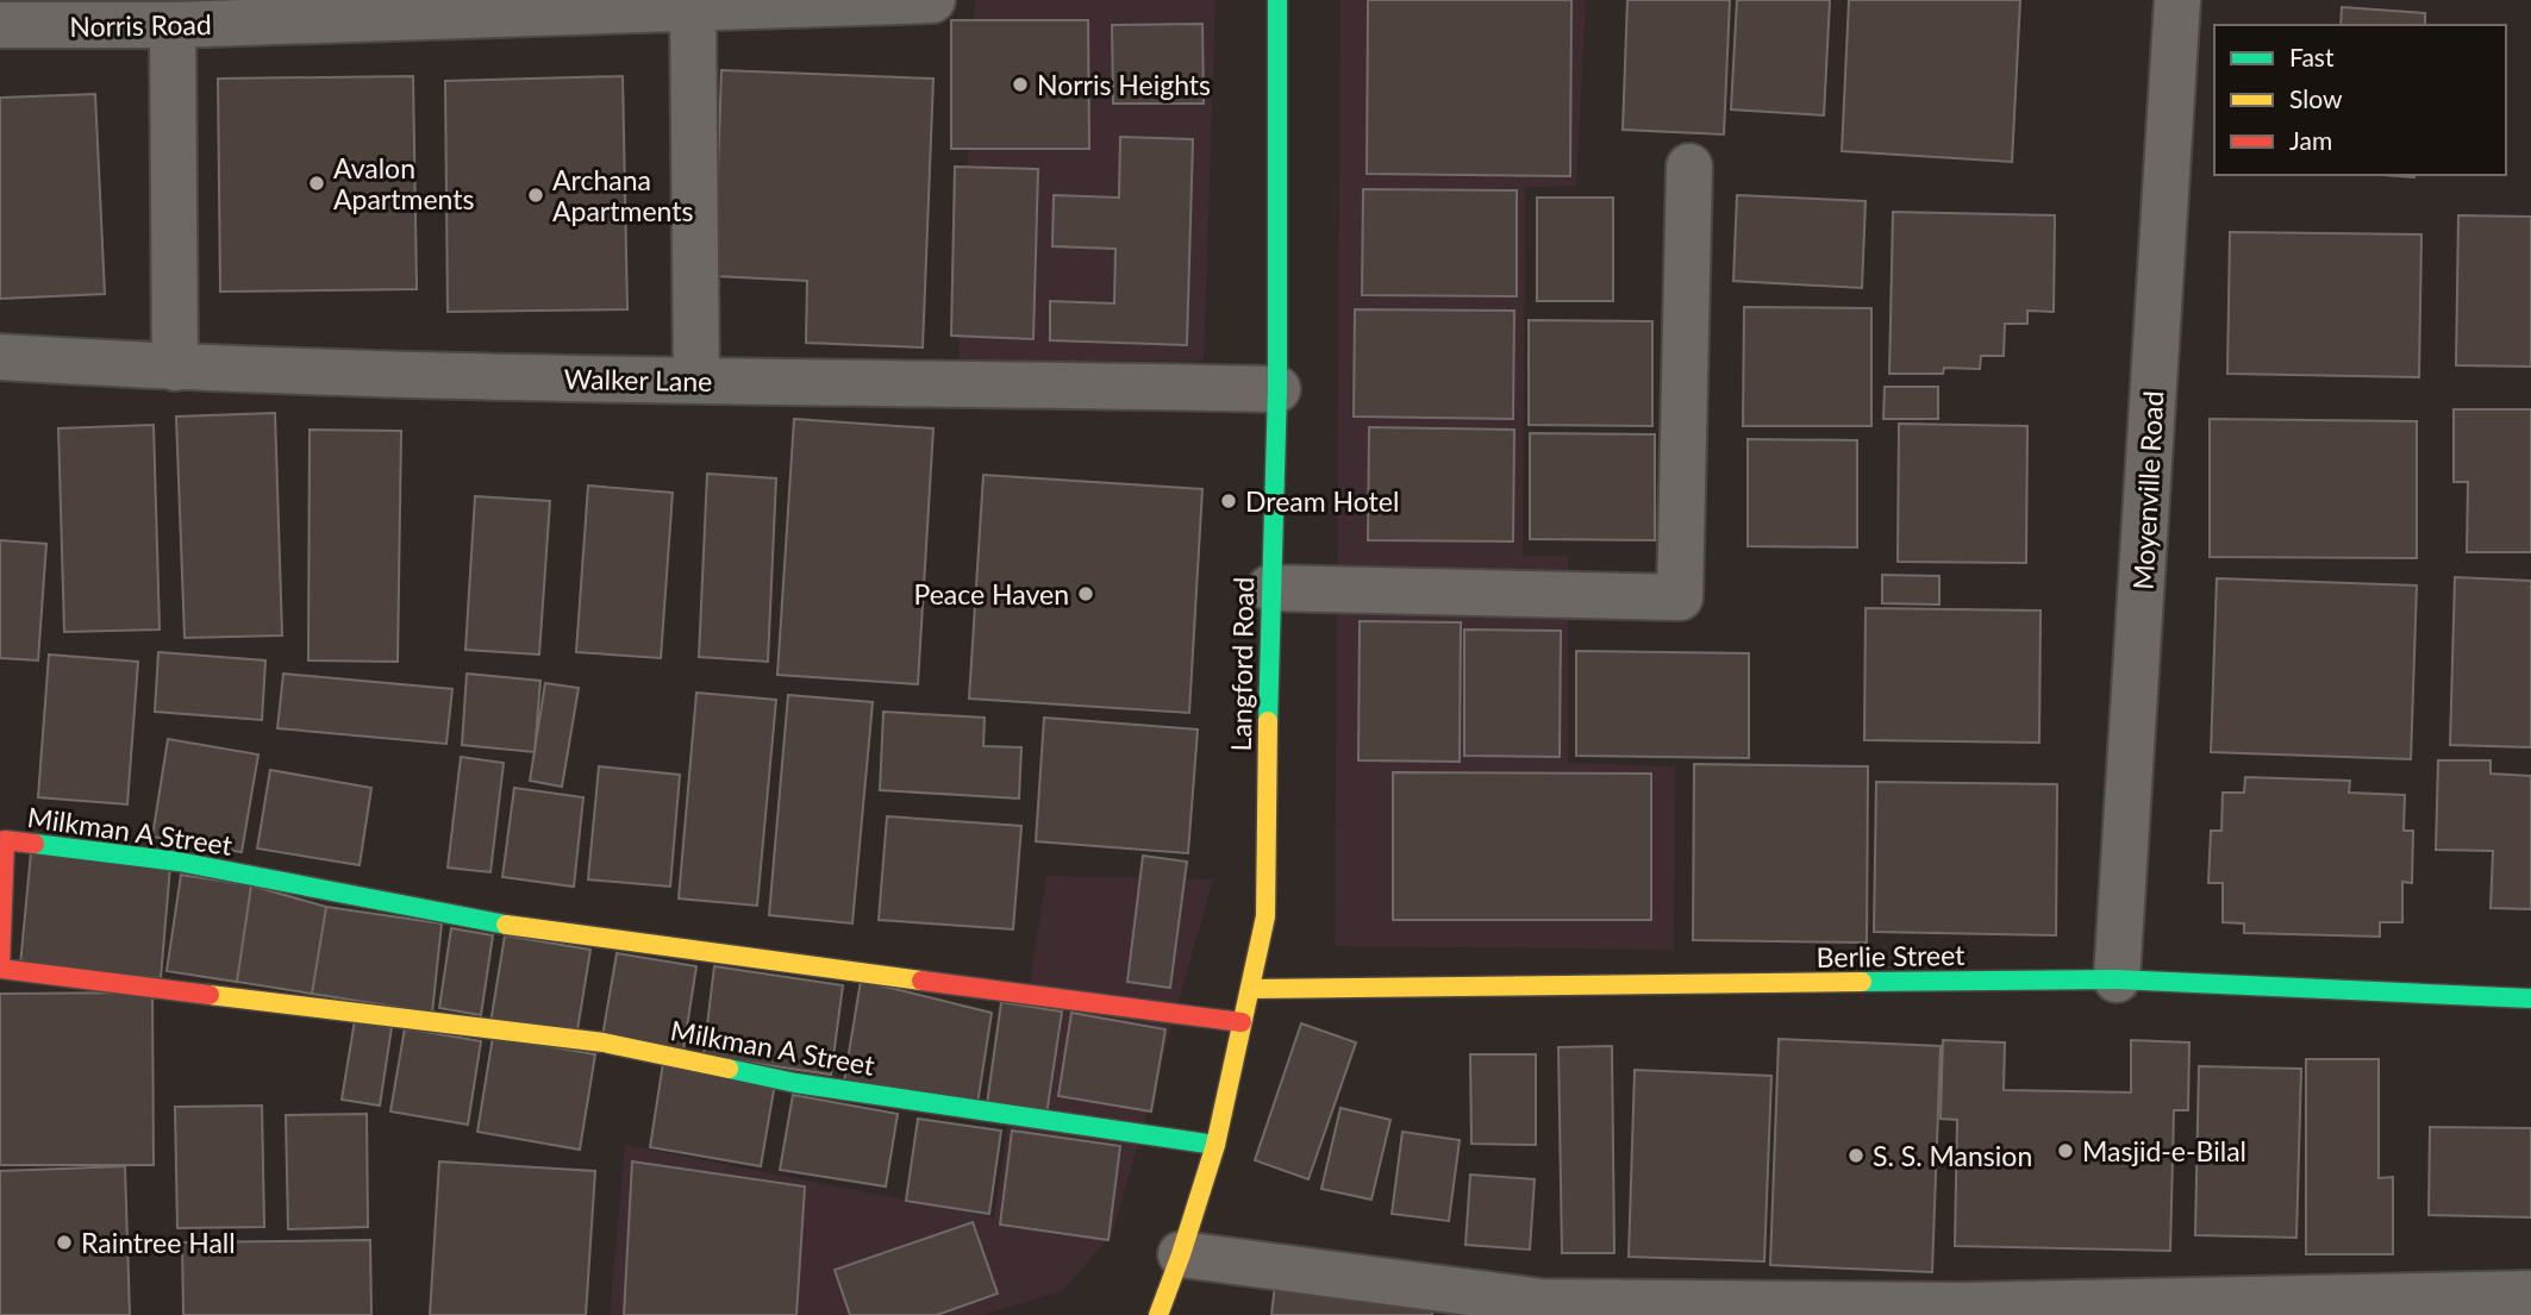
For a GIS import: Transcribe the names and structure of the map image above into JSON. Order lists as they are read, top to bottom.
{
  "streets": {
    "street": [
      "Norris Road",
      "Walker Lane",
      "Moyenville Road",
      "Langford Road",
      "Milkman A Street",
      "Berlie Street"
    ]
  },
  "crossings": [
    ["Walker Lane", "Langford Road"],
    ["Moyenville Road", "Berlie Street"],
    ["Langford Road", "Milkman A Street"],
    ["Langford Road", "Berlie Street"]
  ],
  "places": [
    "Norris Heights",
    "Avalon Apartments",
    "Archana Apartments",
    "Dream Hotel",
    "Peace Haven",
    "Masjid-e-Bilal",
    "S. S. Mansion",
    "Raintree Hall"
  ],
  "legend": ["Fast", "Slow", "Jam"]
}
